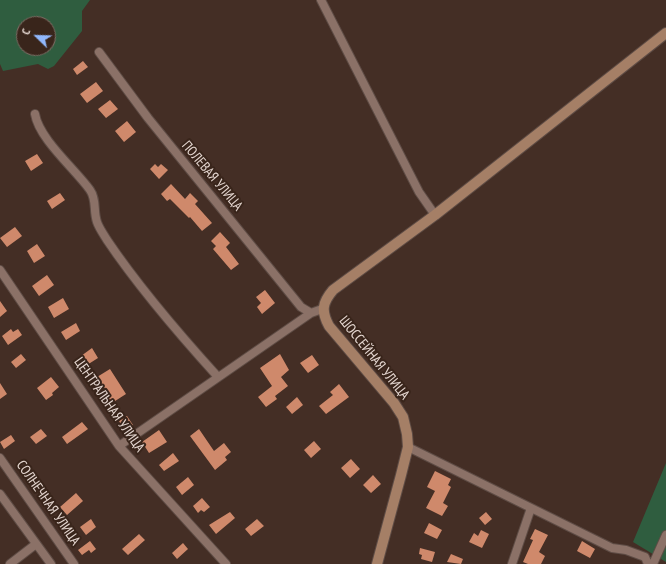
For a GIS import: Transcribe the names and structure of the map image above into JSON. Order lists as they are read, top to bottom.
{
  "streets": {
    "main road": ["ШОССЕЙНАЯ УЛИЦА"],
    "street": ["ПОЛЕВАЯ УЛИЦА", "ЦЕНТРАЛЬНАЯ УЛИЦА", "СОЛНЕЧНАЯ УЛИЦА"]
  },
  "north": "top left"
}
